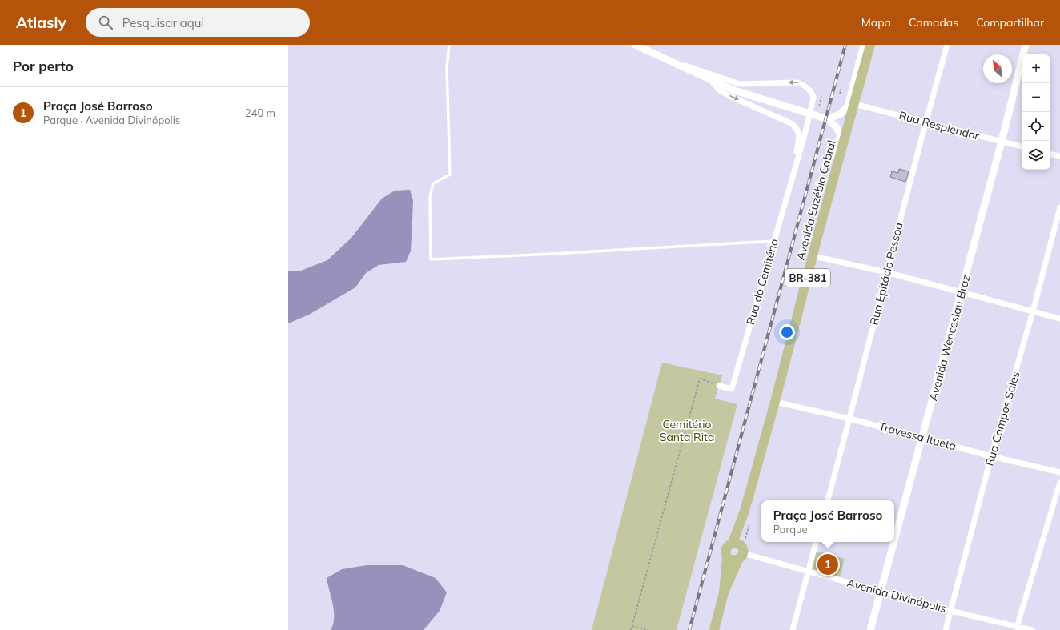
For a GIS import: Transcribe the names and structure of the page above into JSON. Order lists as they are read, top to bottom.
{
  "streets": {
    "main road": ["Avenida Euzébio Cabral", "BR-381"],
    "street": [
      "Rua Resplendor",
      "Rua Epitácio Pessoa",
      "Rua do Cemitério",
      "Avenida Wenceslau Braz",
      "Rua Campos Sales",
      "Travessa Itueta",
      "Avenida Divinópolis"
    ]
  },
  "crossings": [
    ["Rua Resplendor", "Avenida Euzébio Cabral"],
    ["Rua Resplendor", "Rua Epitácio Pessoa"],
    ["Rua Resplendor", "Avenida Wenceslau Braz"],
    ["Avenida Euzébio Cabral", "Travessa Itueta"],
    ["Avenida Euzébio Cabral", "Avenida Divinópolis"],
    ["Rua Epitácio Pessoa", "Travessa Itueta"],
    ["Avenida Wenceslau Braz", "Travessa Itueta"],
    ["Avenida Wenceslau Braz", "Avenida Divinópolis"],
    ["Rua Campos Sales", "Travessa Itueta"],
    ["Rua Campos Sales", "Avenida Divinópolis"]
  ],
  "parks": ["Cemitério Santa Rita"],
  "north": "top left",
  "page": {
    "header": "Atlasly",
    "search": "Pesquisar aqui",
    "nav": ["Mapa", "Camadas", "Compartilhar"],
    "heading": "Por perto",
    "map_buttons": ["+", "−"],
    "list": [
      {
        "mark": "1",
        "name": "Praça José Barroso",
        "note": "Parque · Avenida Divinópolis",
        "value": "240 m"
      }
    ],
    "popup": ["Praça José Barroso", "Parque"],
    "pins": "1"
  }
}
